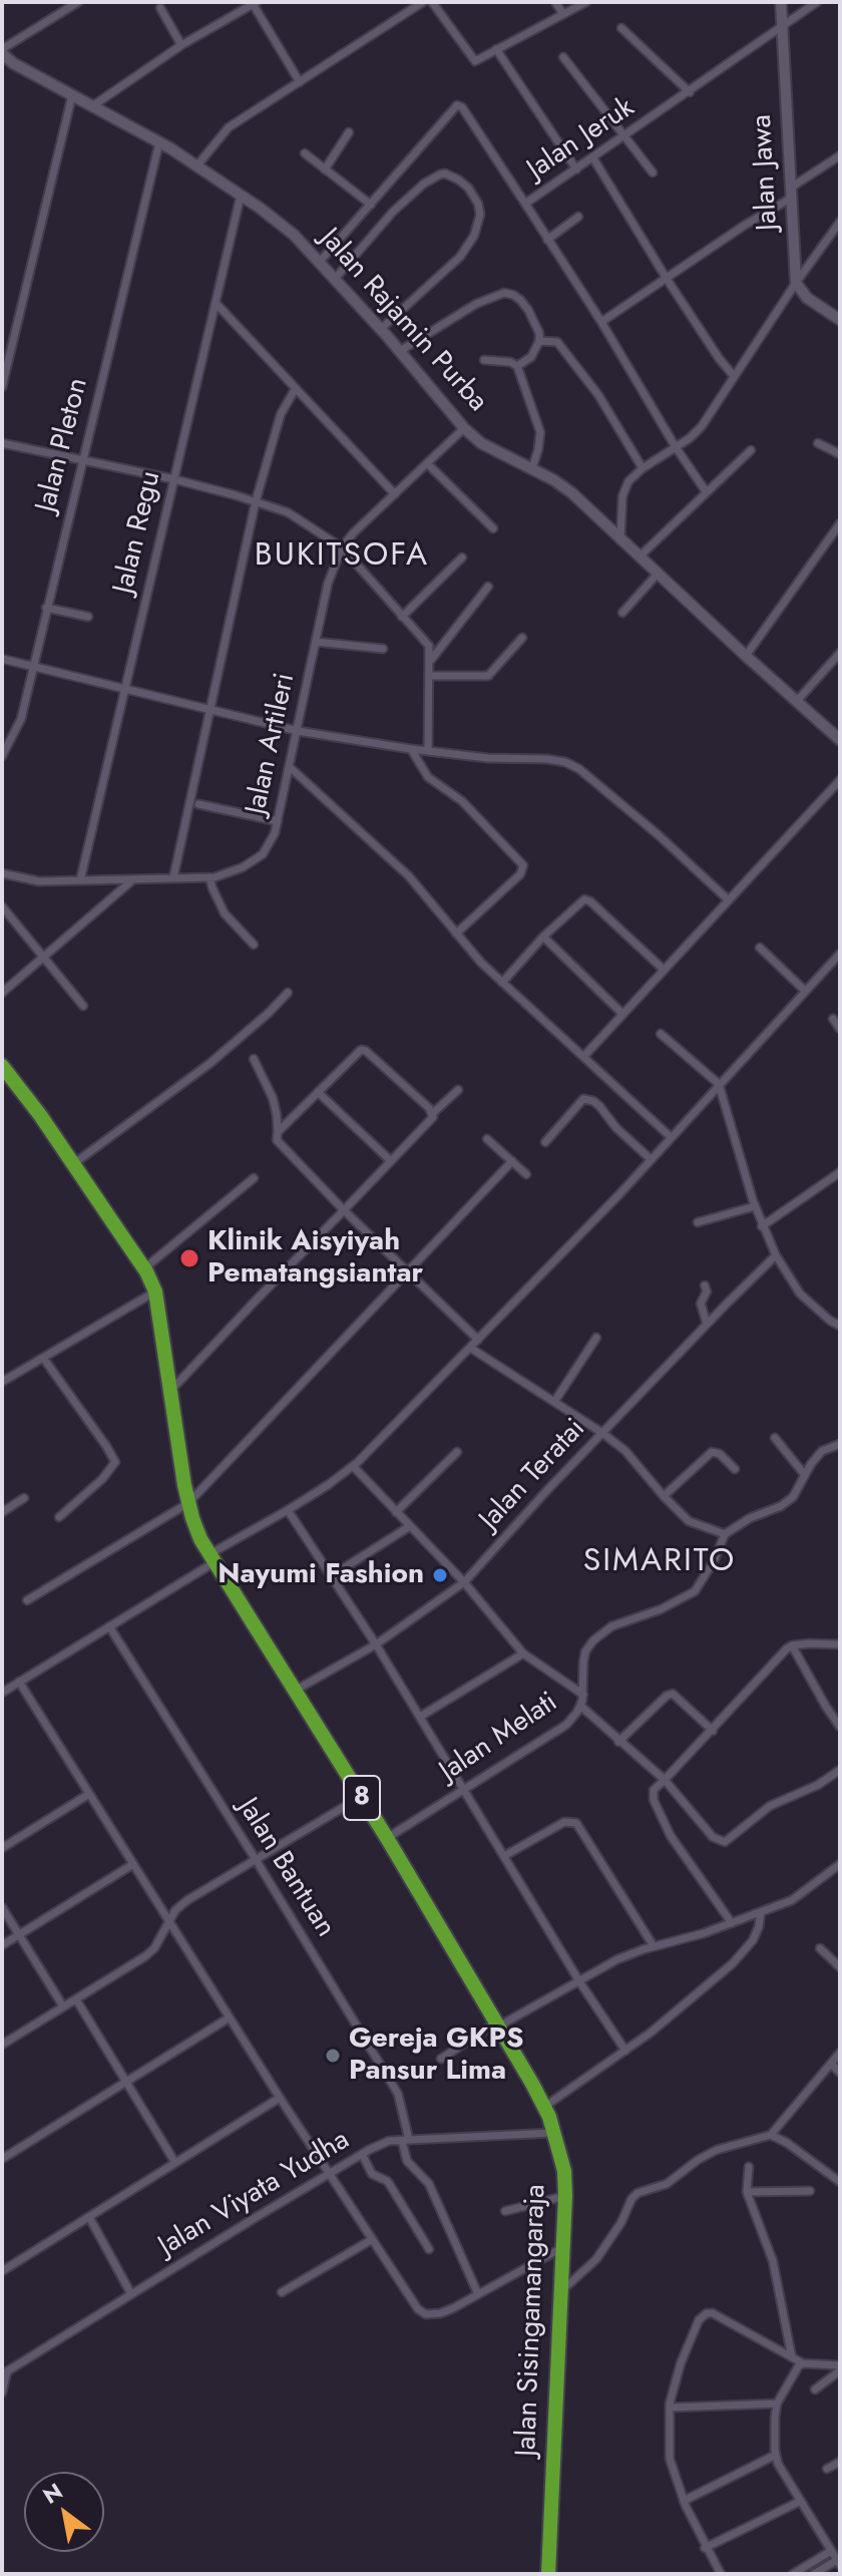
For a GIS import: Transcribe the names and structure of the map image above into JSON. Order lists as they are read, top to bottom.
{
  "streets": {
    "highway": ["8", "Jalan Sisingamangaraja"],
    "street": [
      "Jalan Jeruk",
      "Jalan Jawa",
      "Jalan Rajamin Purba",
      "Jalan Pleton",
      "Jalan Regu",
      "Jalan Artileri",
      "Jalan Teratai",
      "Jalan Melati",
      "Jalan Bantuan",
      "Jalan Viyata Yudha"
    ]
  },
  "crossings": [
    ["Jalan Jeruk", "Jalan Jawa"],
    ["Jalan Rajamin Purba", "Jalan Pleton"],
    ["Jalan Rajamin Purba", "Jalan Regu"],
    ["Jalan Rajamin Purba", "Jalan Artileri"],
    ["Jalan Regu", "Jalan Artileri"],
    ["Jalan Teratai", "Jalan Sisingamangaraja"],
    ["Jalan Melati", "Jalan Sisingamangaraja"],
    ["Jalan Bantuan", "Jalan Viyata Yudha"],
    ["Jalan Viyata Yudha", "Jalan Sisingamangaraja"]
  ],
  "districts": ["BUKITSOFA", "SIMARITO"],
  "places": ["Klinik Aisyiyah Pematangsiantar", "Nayumi Fashion", "Gereja GKPS Pansur Lima"],
  "north": "top left"
}
